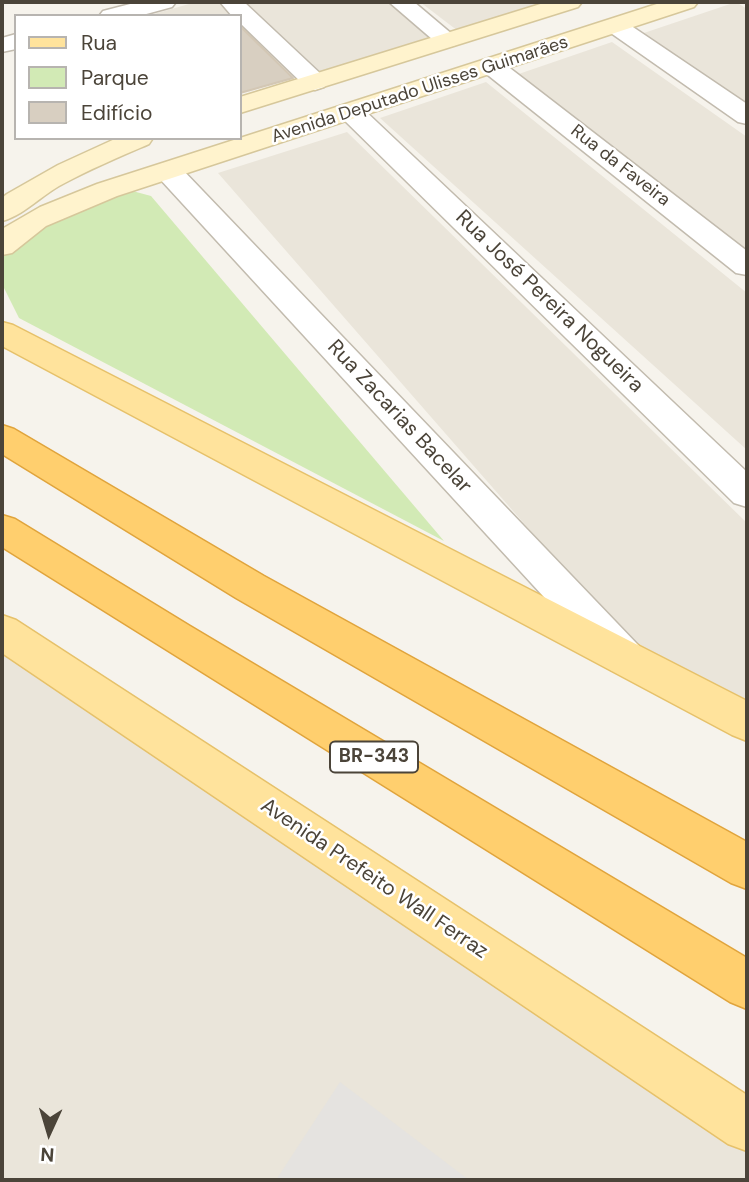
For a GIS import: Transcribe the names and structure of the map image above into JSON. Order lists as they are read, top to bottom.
{
  "streets": {
    "highway": ["BR-343"],
    "main road": ["Avenida Prefeito Wall Ferraz"],
    "street": [
      "Avenida Deputado Ulisses Guimarães",
      "Rua da Faveira",
      "Rua José Pereira Nogueira",
      "Rua Zacarias Bacelar"
    ]
  },
  "crossings": [
    ["Avenida Deputado Ulisses Guimarães", "Rua da Faveira"],
    ["Avenida Deputado Ulisses Guimarães", "Rua José Pereira Nogueira"],
    ["Avenida Deputado Ulisses Guimarães", "Rua Zacarias Bacelar"]
  ],
  "legend": ["Rua", "Parque", "Edifício"],
  "north": "bottom"
}
